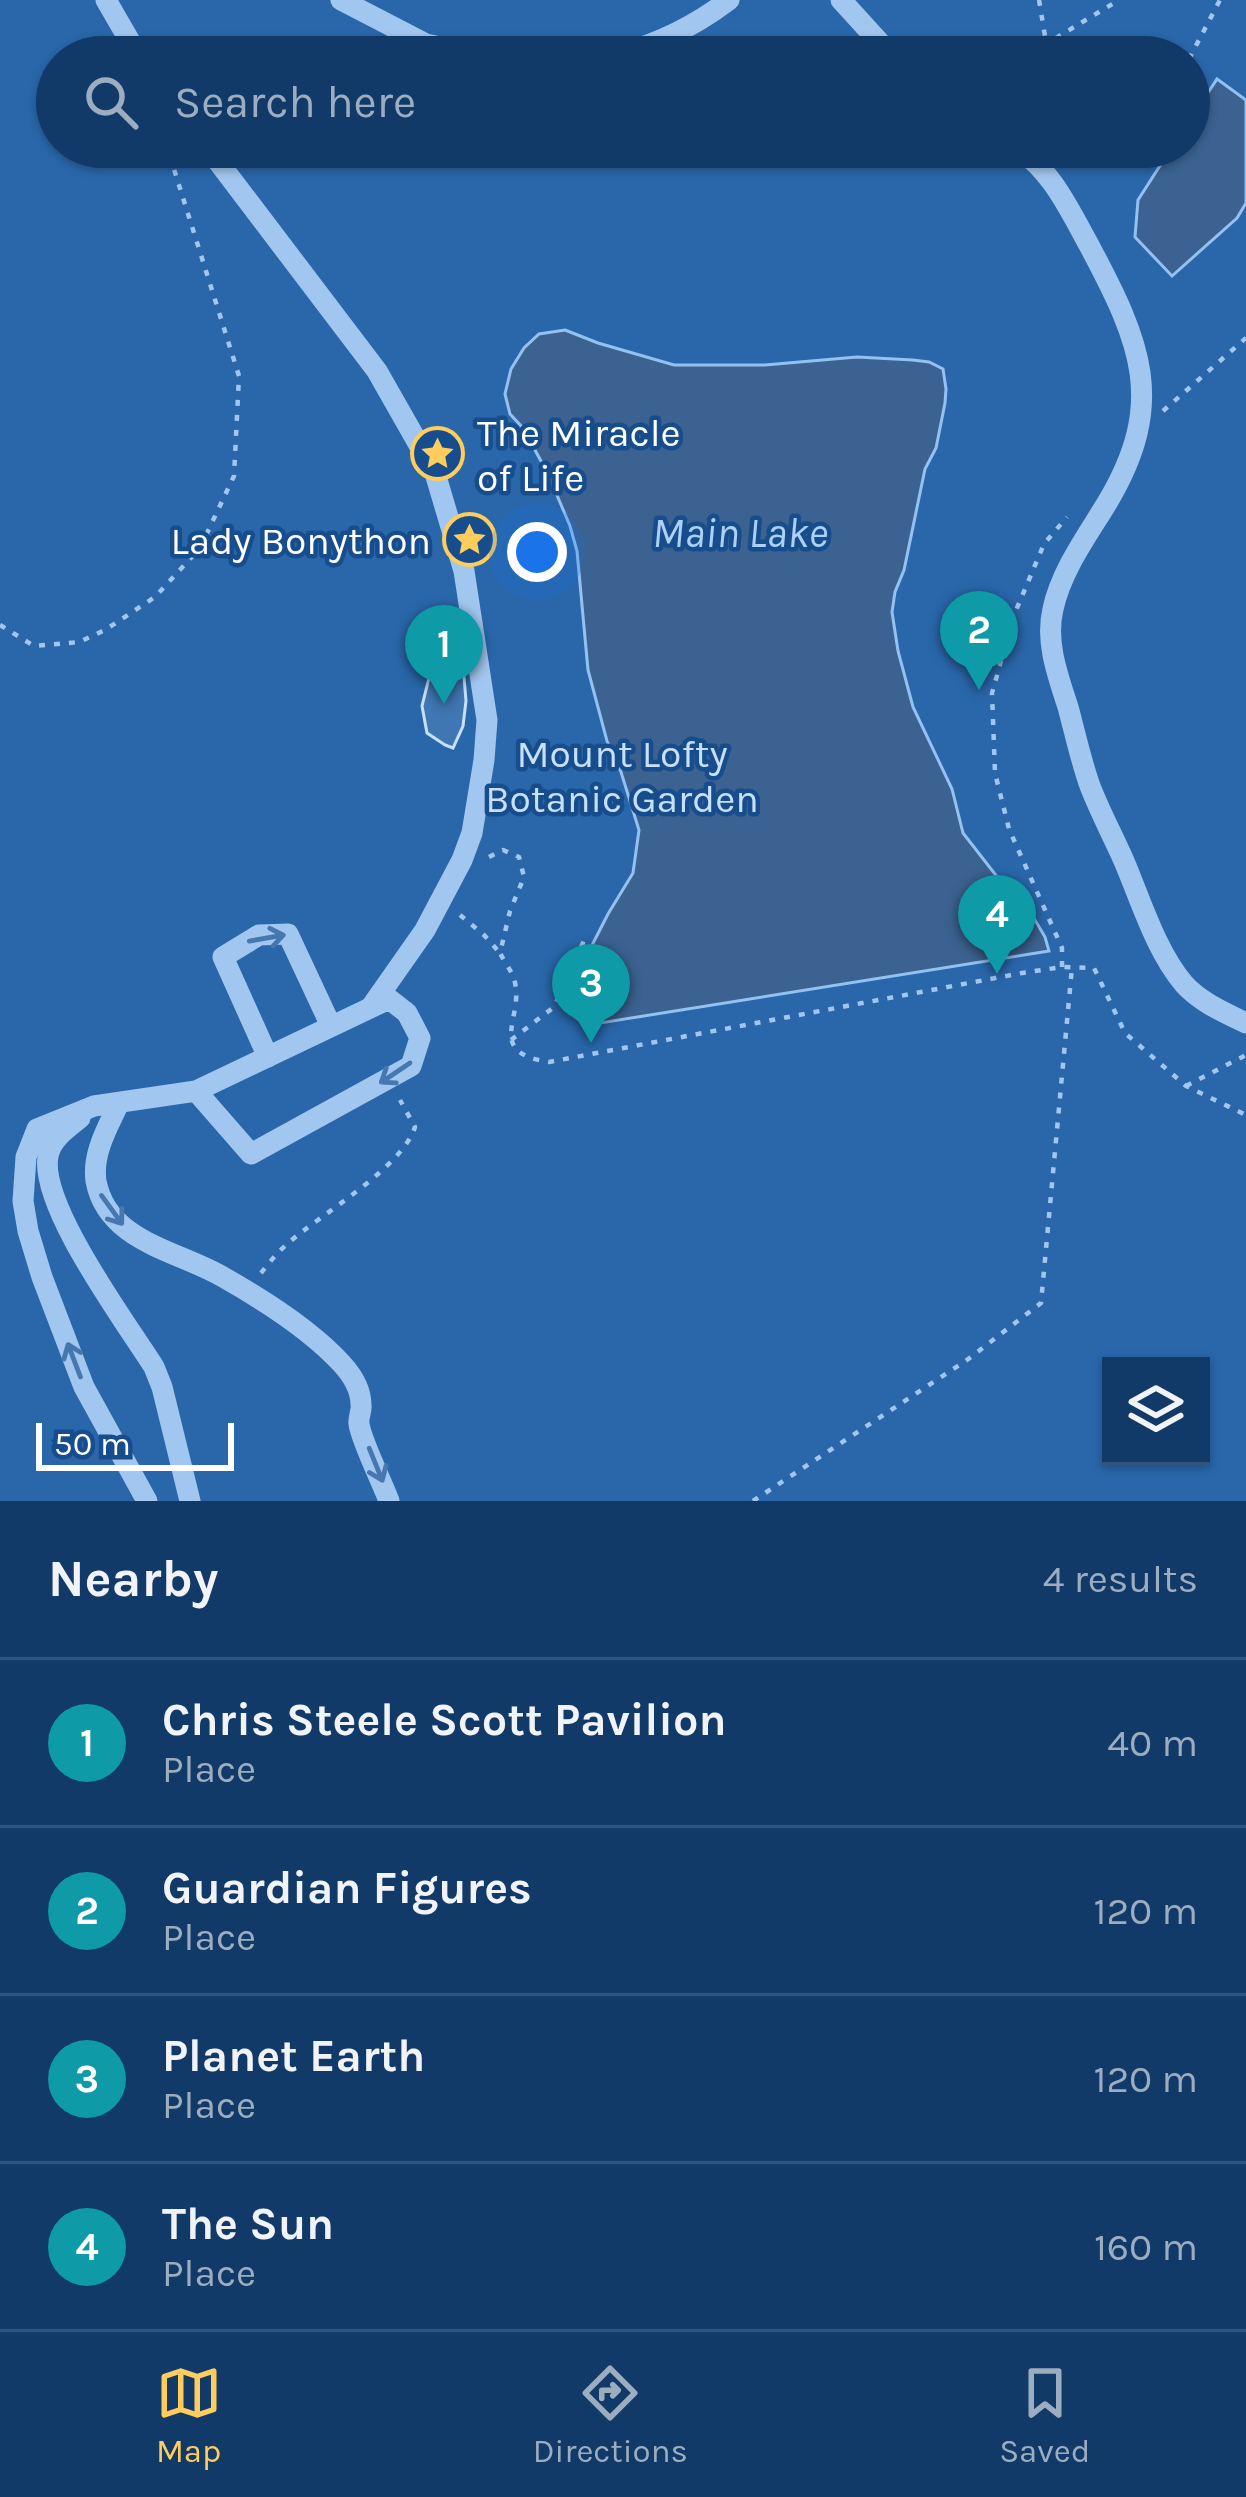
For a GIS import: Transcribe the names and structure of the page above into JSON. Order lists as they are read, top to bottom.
{
  "water": ["Main Lake"],
  "parks": ["Mount Lofty Botanic Garden"],
  "places": {
    "place": ["The Miracle of Life", "Lady Bonython"]
  },
  "scale_bar": "50 m",
  "page": {
    "search": "Search here",
    "pins": [
      "2",
      "1",
      "4",
      "3"
    ],
    "scale": "50 m",
    "heading": ["Nearby", "4 results"],
    "list": [
      {
        "mark": "1",
        "name": "Chris Steele Scott Pavilion",
        "note": "Place",
        "value": "40 m"
      },
      {
        "mark": "2",
        "name": "Guardian Figures",
        "note": "Place",
        "value": "120 m"
      },
      {
        "mark": "3",
        "name": "Planet Earth",
        "note": "Place",
        "value": "120 m"
      },
      {
        "mark": "4",
        "name": "The Sun",
        "note": "Place",
        "value": "160 m"
      }
    ],
    "nav": ["Map", "Directions", "Saved"]
  }
}
